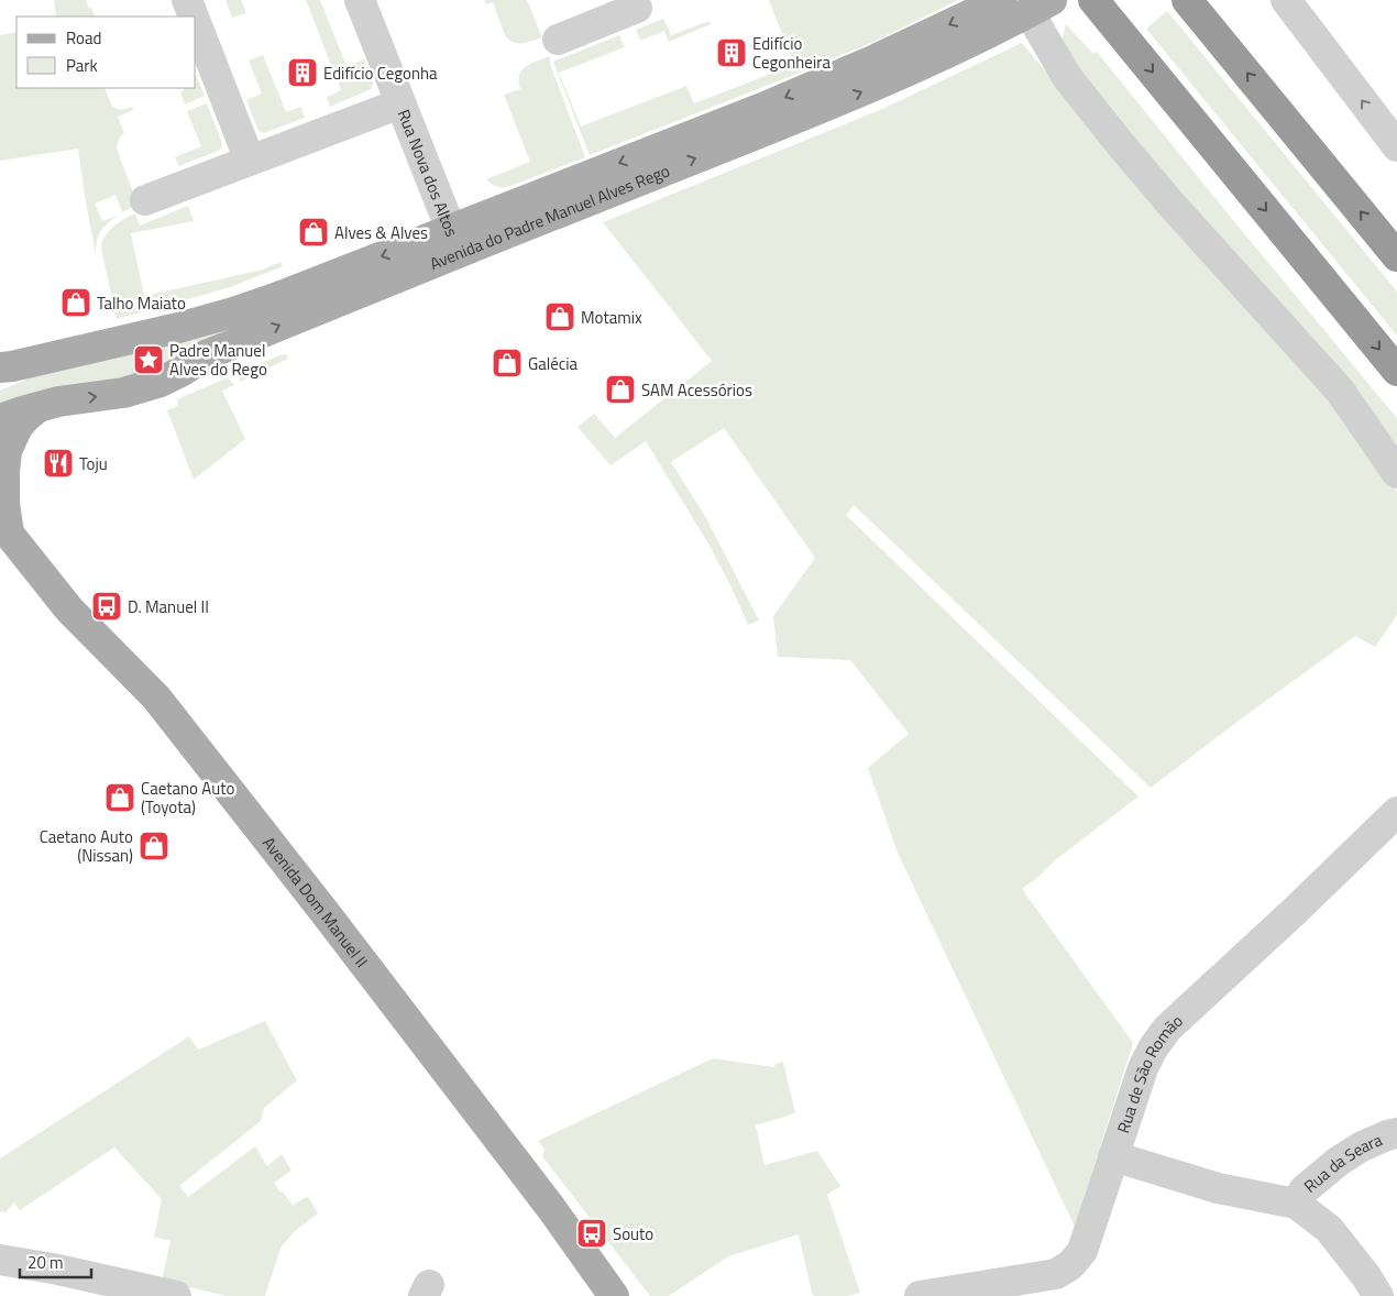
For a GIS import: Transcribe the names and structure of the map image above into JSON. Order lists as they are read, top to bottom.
{
  "streets": {
    "main road": ["Avenida do Padre Manuel Alves Rego", "Avenida Dom Manuel II"],
    "street": ["Rua Nova dos Altos", "Rua de São Romão", "Rua da Seara"]
  },
  "crossings": [
    ["Rua Nova dos Altos", "Avenida do Padre Manuel Alves Rego"],
    ["Avenida do Padre Manuel Alves Rego", "Avenida Dom Manuel II"]
  ],
  "places": {
    "building": ["Edifício Cegonheira", "Edifício Cegonha"],
    "shop": [
      "Alves & Alves",
      "Talho Maiato",
      "Motamix",
      "Galécia",
      "SAM Acessórios",
      "Caetano Auto (Toyota)",
      "Caetano Auto (Nissan)"
    ],
    "place": ["Padre Manuel Alves do Rego"],
    "restaurant": ["Toju"],
    "bus stop": ["D. Manuel II", "Souto"]
  },
  "legend": ["Road", "Park"],
  "scale_bar": "20 m"
}
